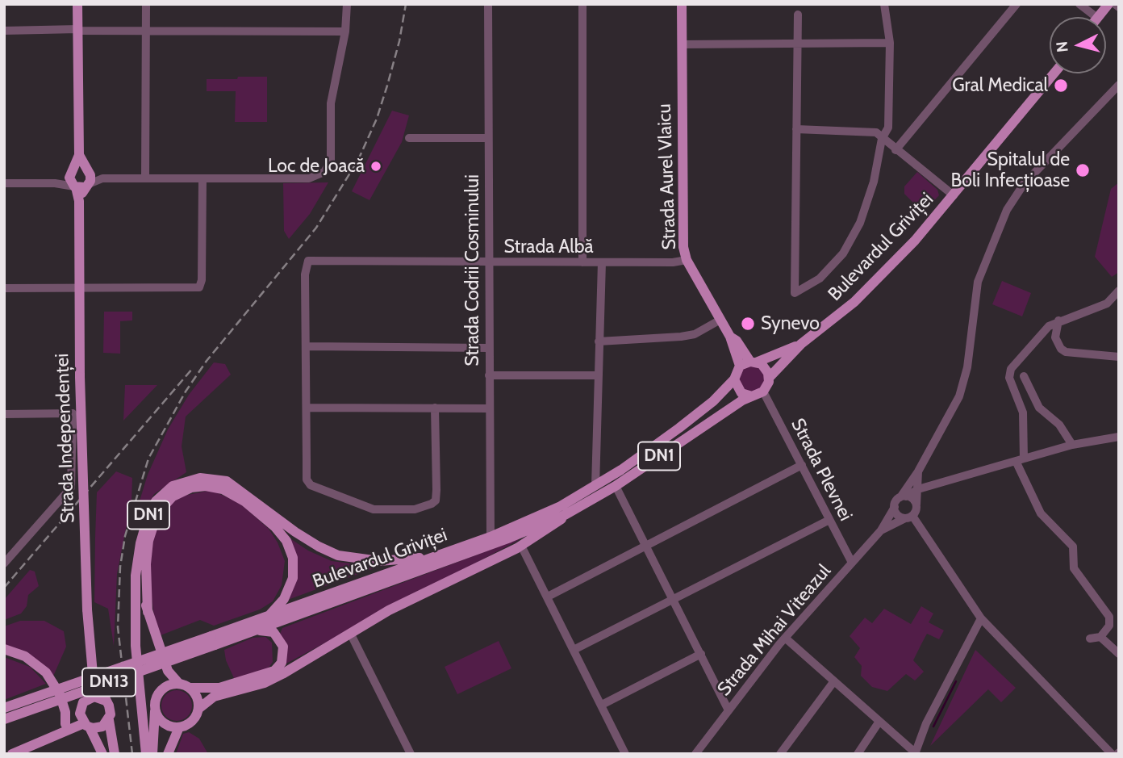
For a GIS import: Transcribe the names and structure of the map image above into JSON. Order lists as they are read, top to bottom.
{
  "streets": {
    "main road": [
      "Strada Aurel Vlaicu",
      "Bulevardul Griviței",
      "Strada Independenței",
      "DN1",
      "DN13"
    ],
    "street": [
      "Strada Albă",
      "Strada Codrii Cosminului",
      "Strada Plevnei",
      "Strada Mihai Viteazul"
    ]
  },
  "crossings": [
    ["Strada Aurel Vlaicu", "Strada Albă"],
    ["Strada Aurel Vlaicu", "Bulevardul Griviței"],
    ["Strada Aurel Vlaicu", "DN1"],
    ["Strada Aurel Vlaicu", "Strada Plevnei"],
    ["Strada Albă", "Strada Codrii Cosminului"],
    ["Bulevardul Griviței", "Strada Codrii Cosminului"],
    ["Bulevardul Griviței", "DN1"],
    ["Bulevardul Griviței", "Strada Plevnei"],
    ["DN1", "Strada Plevnei"],
    ["Strada Plevnei", "Strada Mihai Viteazul"]
  ],
  "places": [
    "Gral Medical",
    "Loc de Joacă",
    "Spitalul de Boli Infecțioase",
    "Synevo"
  ],
  "north": "left"
}
